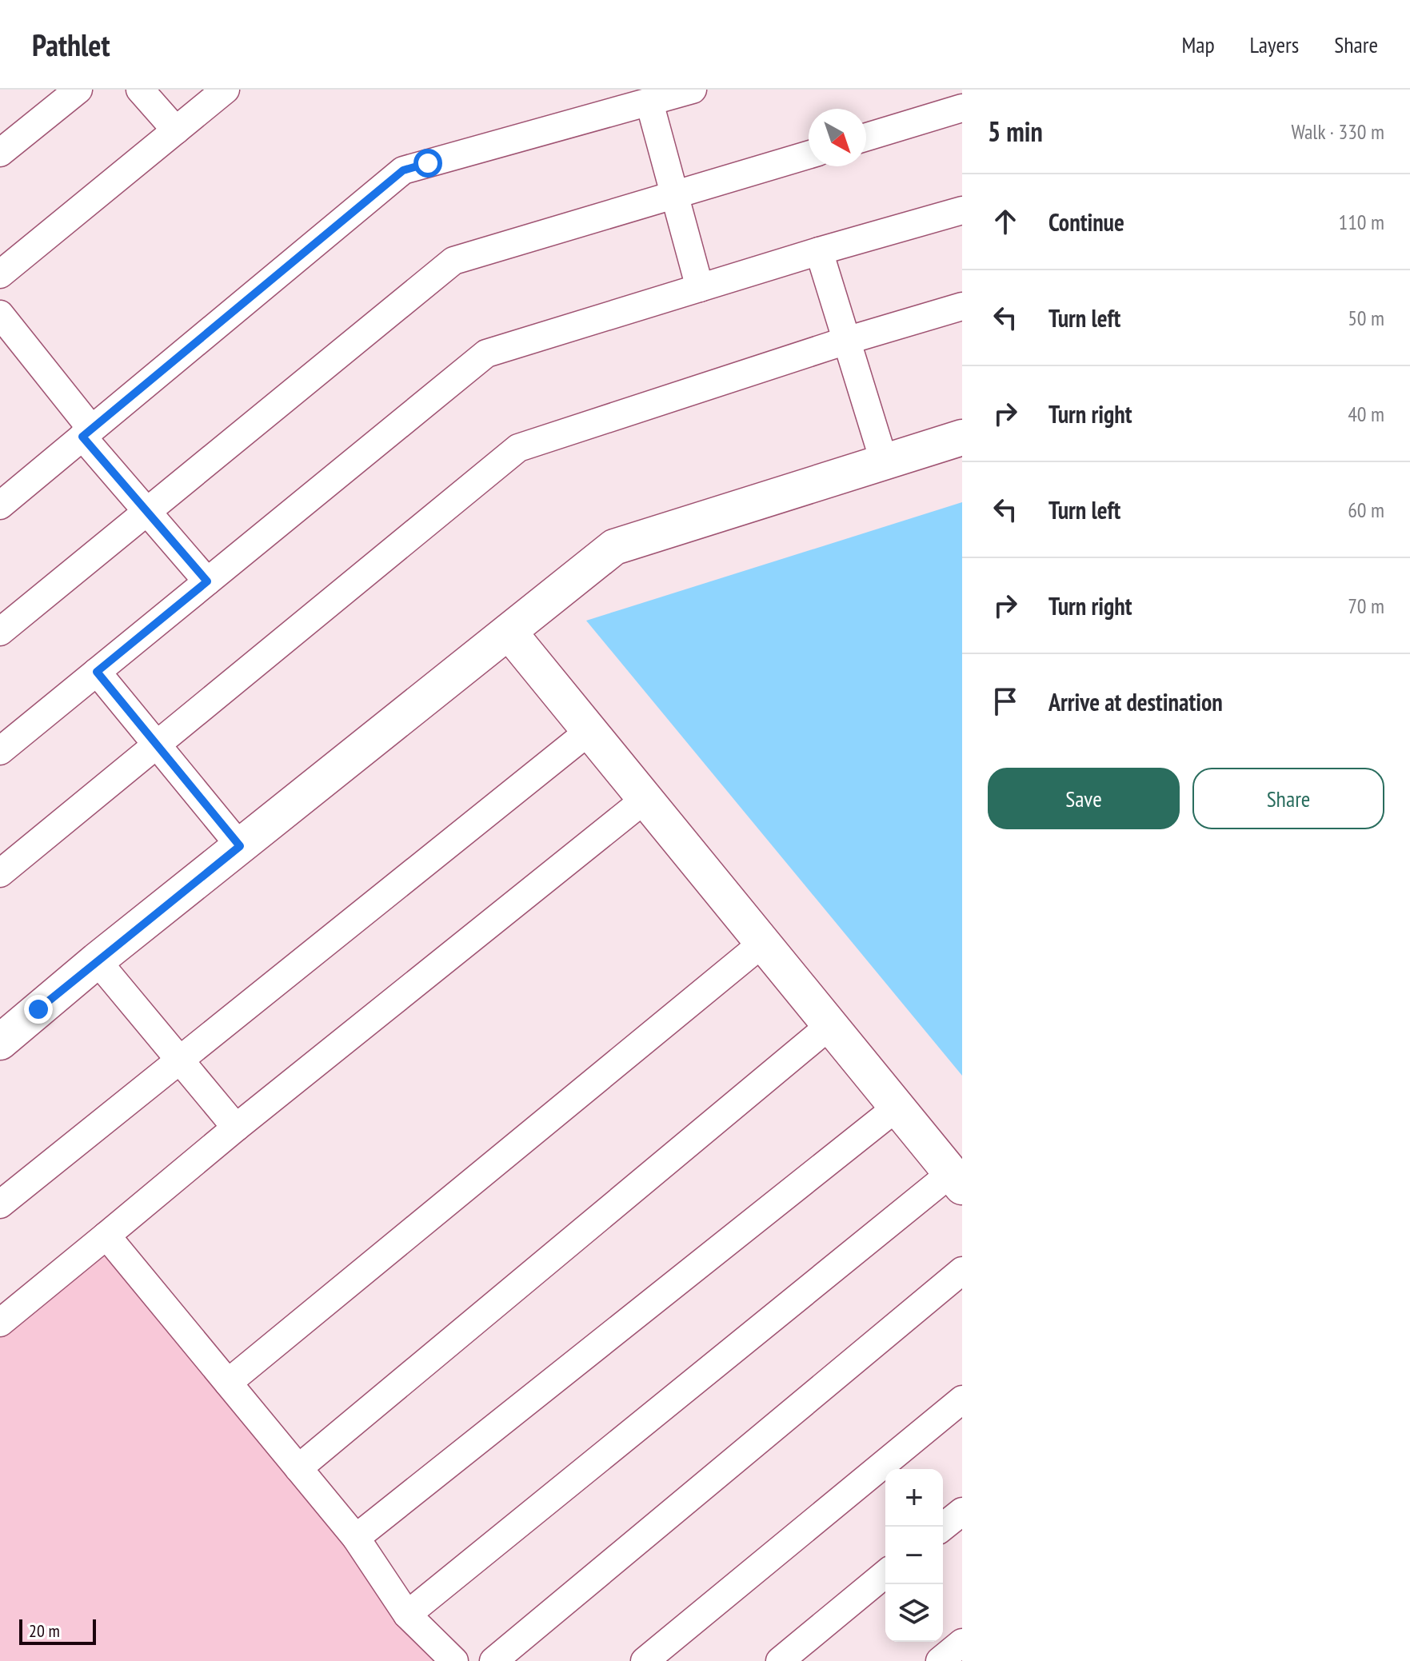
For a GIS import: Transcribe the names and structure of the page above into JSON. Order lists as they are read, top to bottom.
{
  "scale_bar": "20 m",
  "north": "bottom right",
  "page": {
    "header": "Pathlet",
    "nav": ["Map", "Layers", "Share"],
    "heading": ["5 min", "Walk · 330 m"],
    "list": [
      ["Continue", "110 m"],
      ["Turn left", "50 m"],
      ["Turn right", "40 m"],
      ["Turn left", "60 m"],
      ["Turn right", "70 m"],
      "Arrive at destination"
    ],
    "buttons": ["Save", "Share"],
    "map_buttons": ["+", "−"],
    "scale": "20 m"
  }
}
